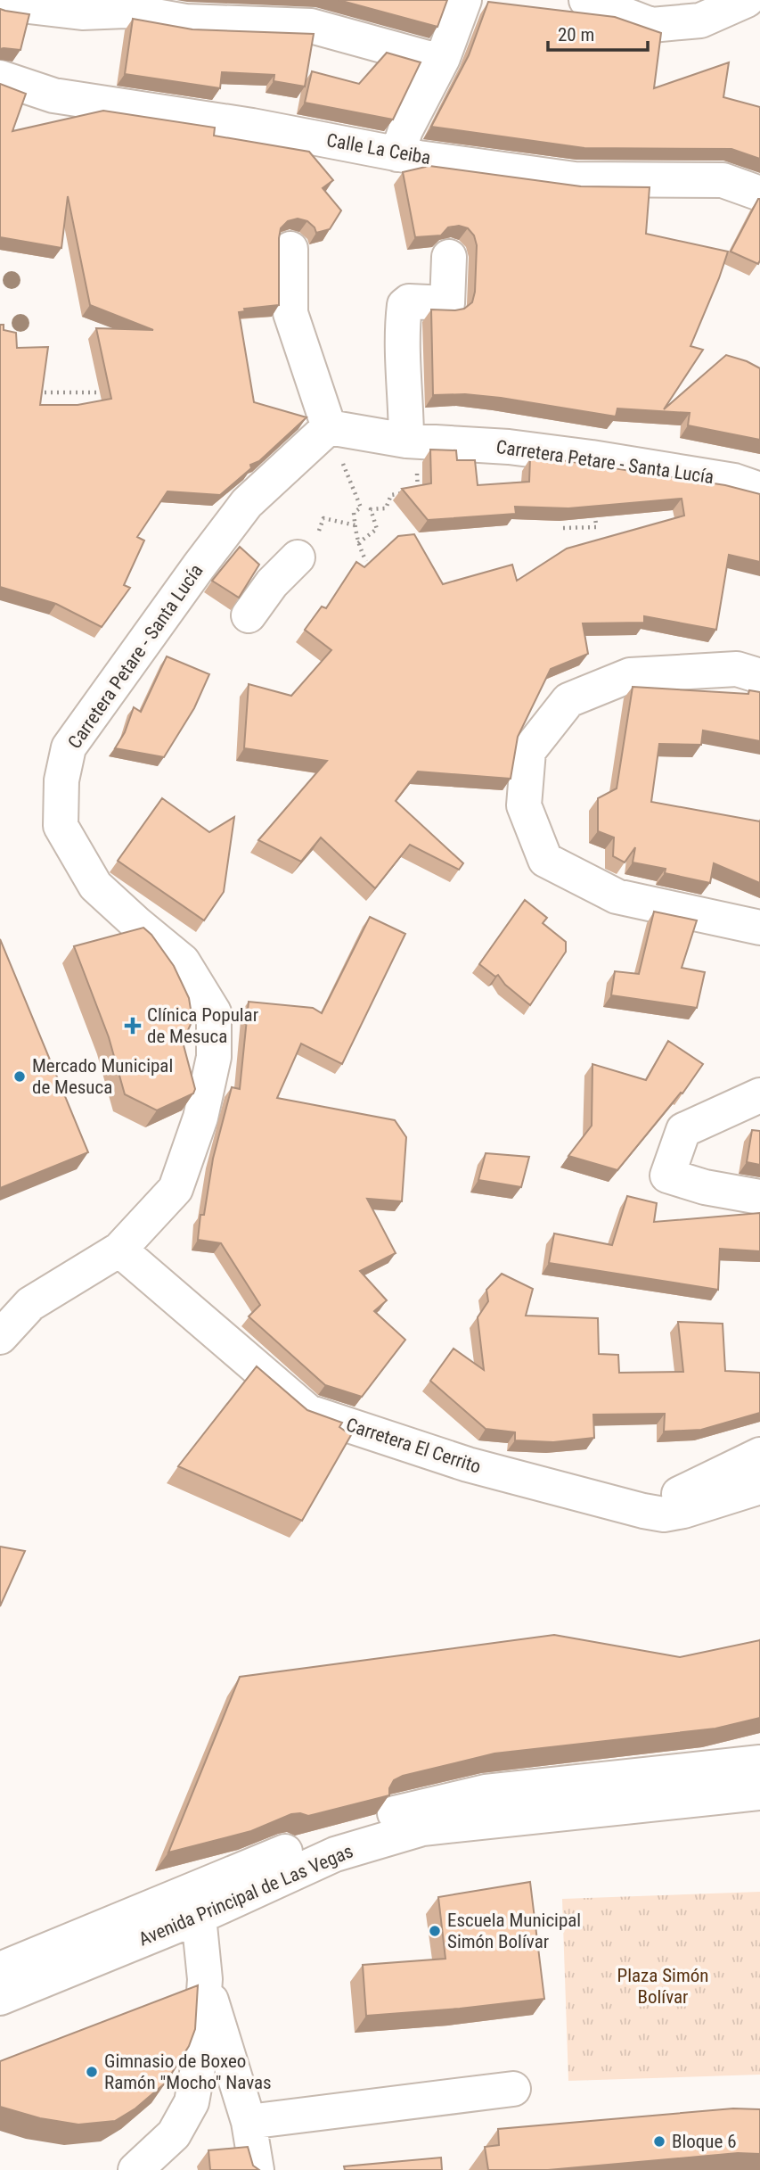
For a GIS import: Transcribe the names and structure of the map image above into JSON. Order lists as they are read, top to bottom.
{
  "streets": {
    "street": [
      "Calle La Ceiba",
      "Carretera Petare - Santa Lucía",
      "Carretera El Cerrito",
      "Avenida Principal de Las Vegas"
    ]
  },
  "crossings": [
    ["Carretera Petare - Santa Lucía", "Carretera El Cerrito"]
  ],
  "parks": ["Plaza Simón Bolívar"],
  "places": {
    "health": ["Clínica Popular de Mesuca"],
    "other": [
      "Mercado Municipal de Mesuca",
      "Escuela Municipal Simón Bolívar",
      "Gimnasio de Boxeo Ramón \"Mocho\" Navas",
      "Bloque 6"
    ]
  },
  "scale_bar": "20 m"
}
